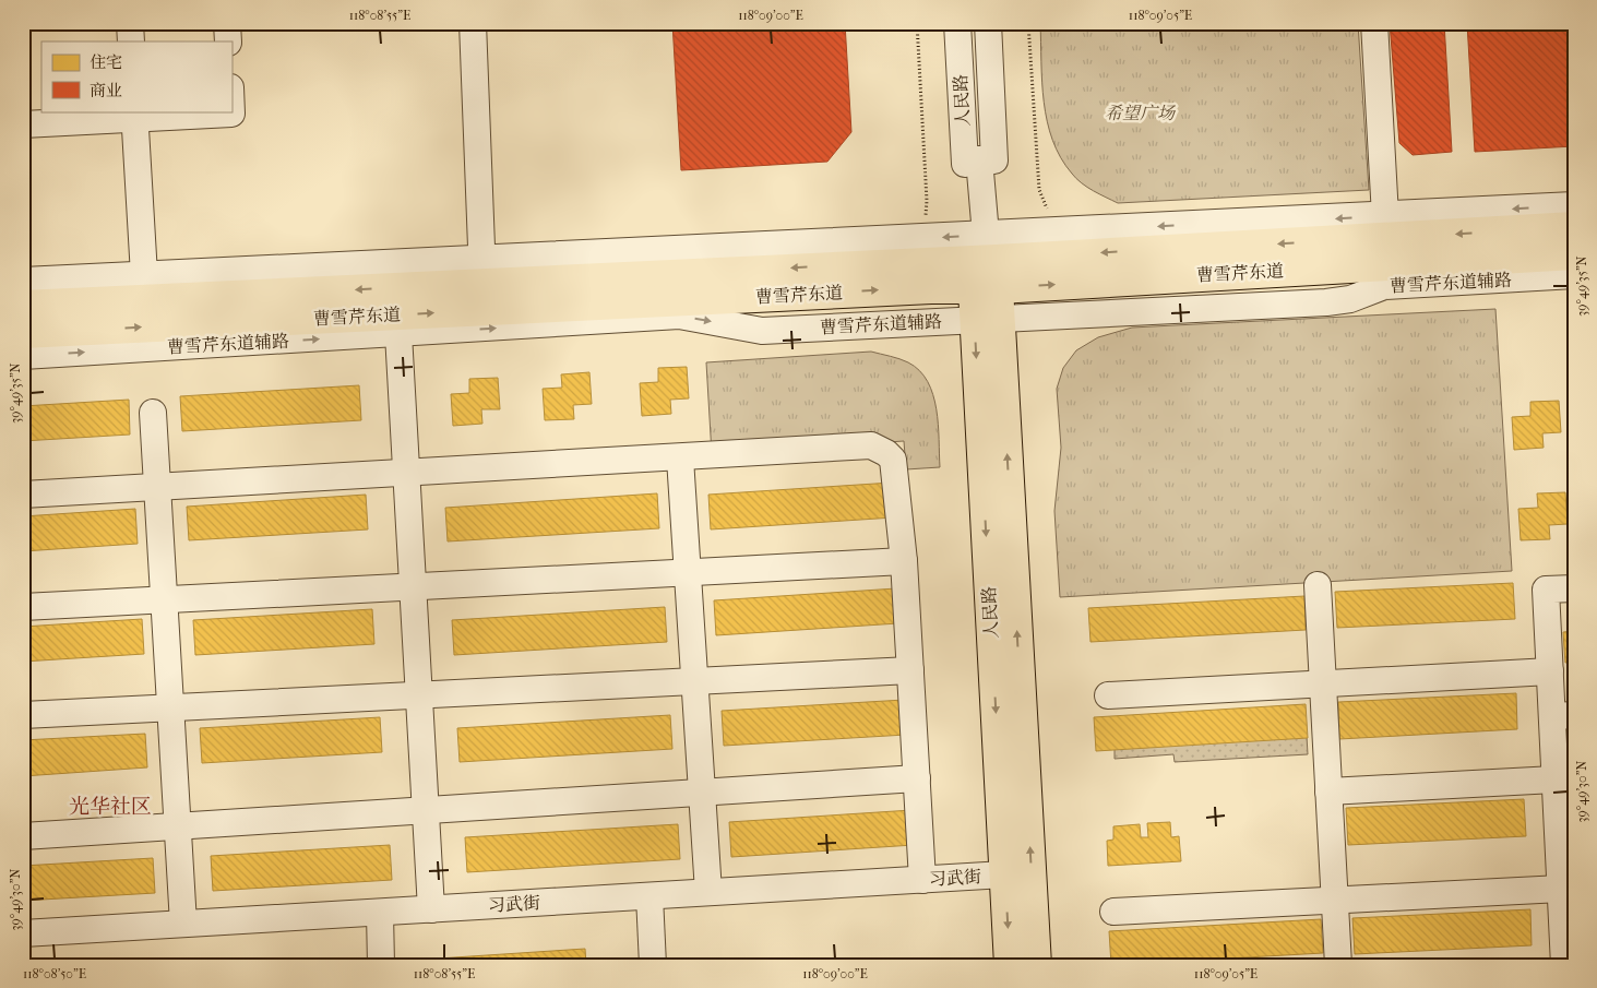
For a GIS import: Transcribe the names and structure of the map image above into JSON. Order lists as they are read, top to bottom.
{
  "streets": {
    "main road": ["人民路", "曹雪芹东道"],
    "street": ["曹雪芹东道辅路", "习武街"]
  },
  "crossings": [
    ["人民路", "曹雪芹东道"],
    ["人民路", "曹雪芹东道辅路"],
    ["人民路", "习武街"]
  ],
  "districts": ["光华社区"],
  "parks": ["希望广场"],
  "legend": ["住宅", "商业"],
  "coordinates": [
    "118°08'55\"E",
    "118°09'00\"E",
    "118°09'05\"E",
    "39°49'35\"N",
    "39°49'30\"N",
    "118°08'50\"E"
  ]
}
